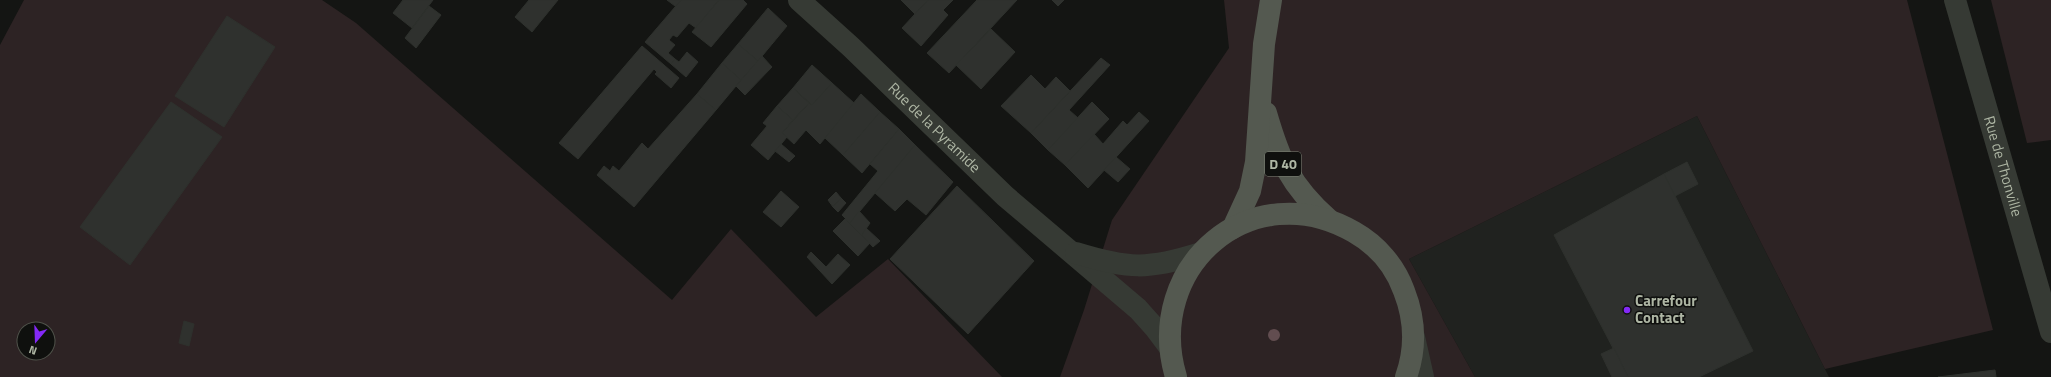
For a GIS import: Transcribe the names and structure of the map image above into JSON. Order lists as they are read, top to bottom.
{
  "streets": {
    "main road": ["D 40"],
    "street": ["Rue de la Pyramide", "Rue de Thonville"]
  },
  "places": ["Carrefour Contact"],
  "north": "bottom"
}
